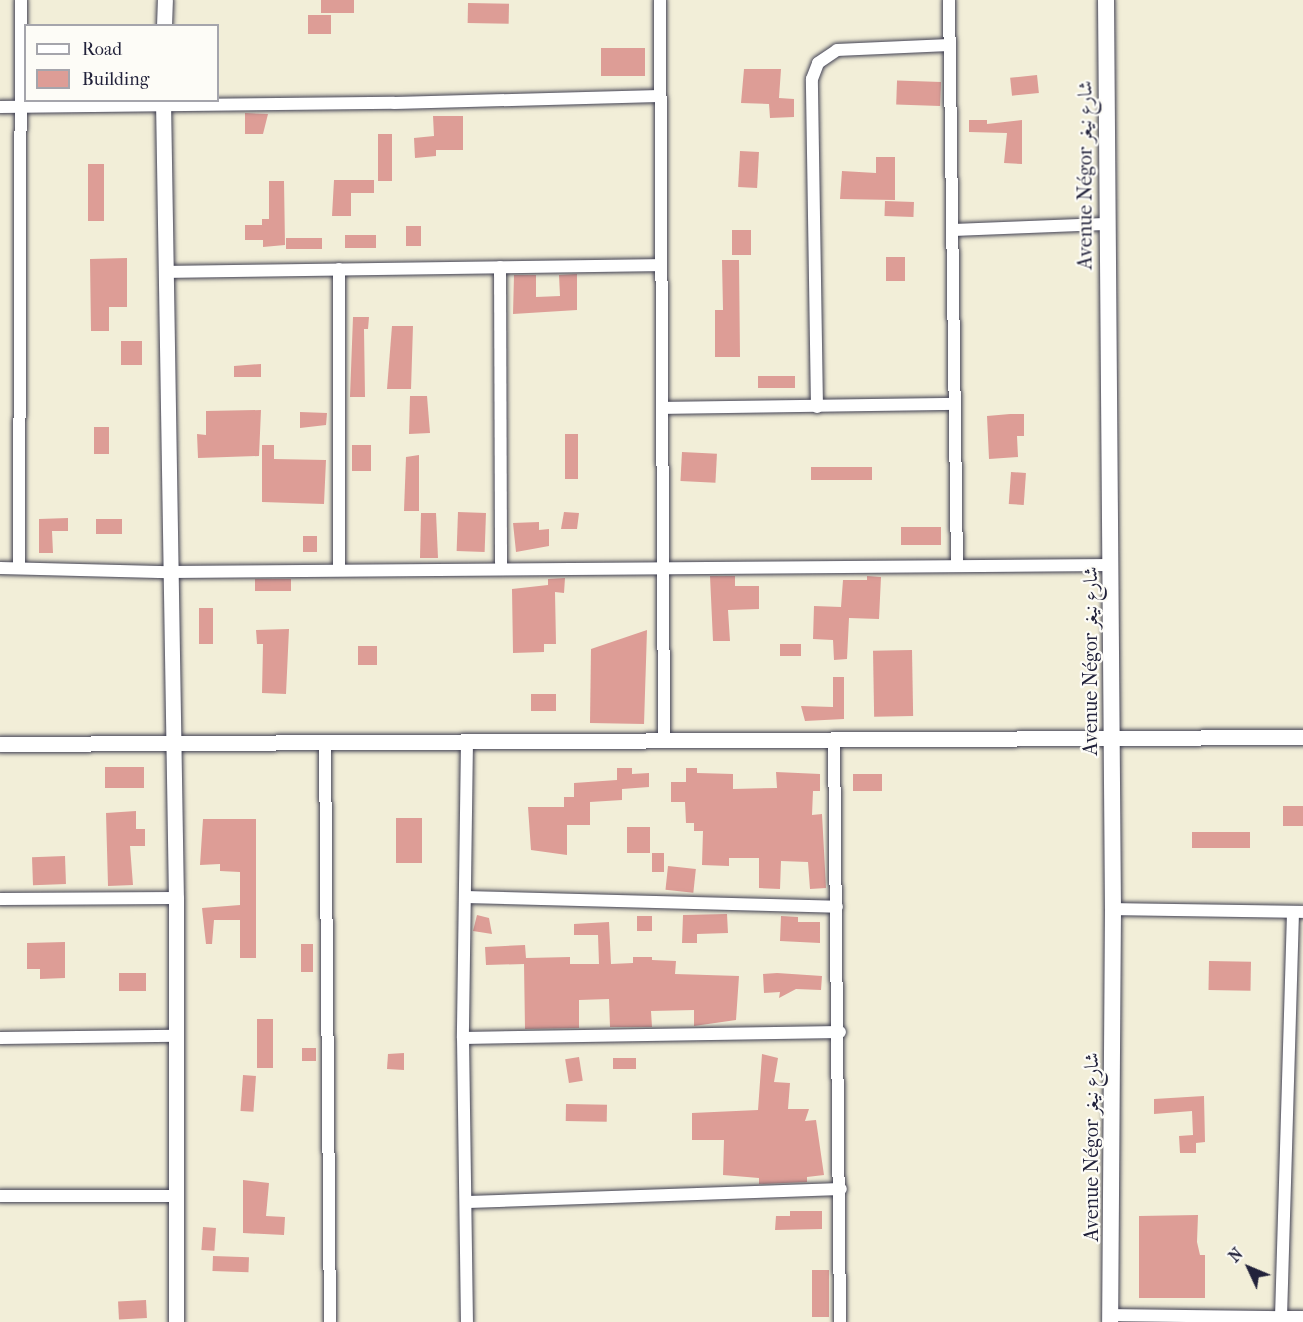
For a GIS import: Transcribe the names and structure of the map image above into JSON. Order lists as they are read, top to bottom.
{
  "streets": {
    "main road": ["Avenue Négor شارع نيغر"]
  },
  "legend": ["Road", "Building"],
  "north": "top left"
}
